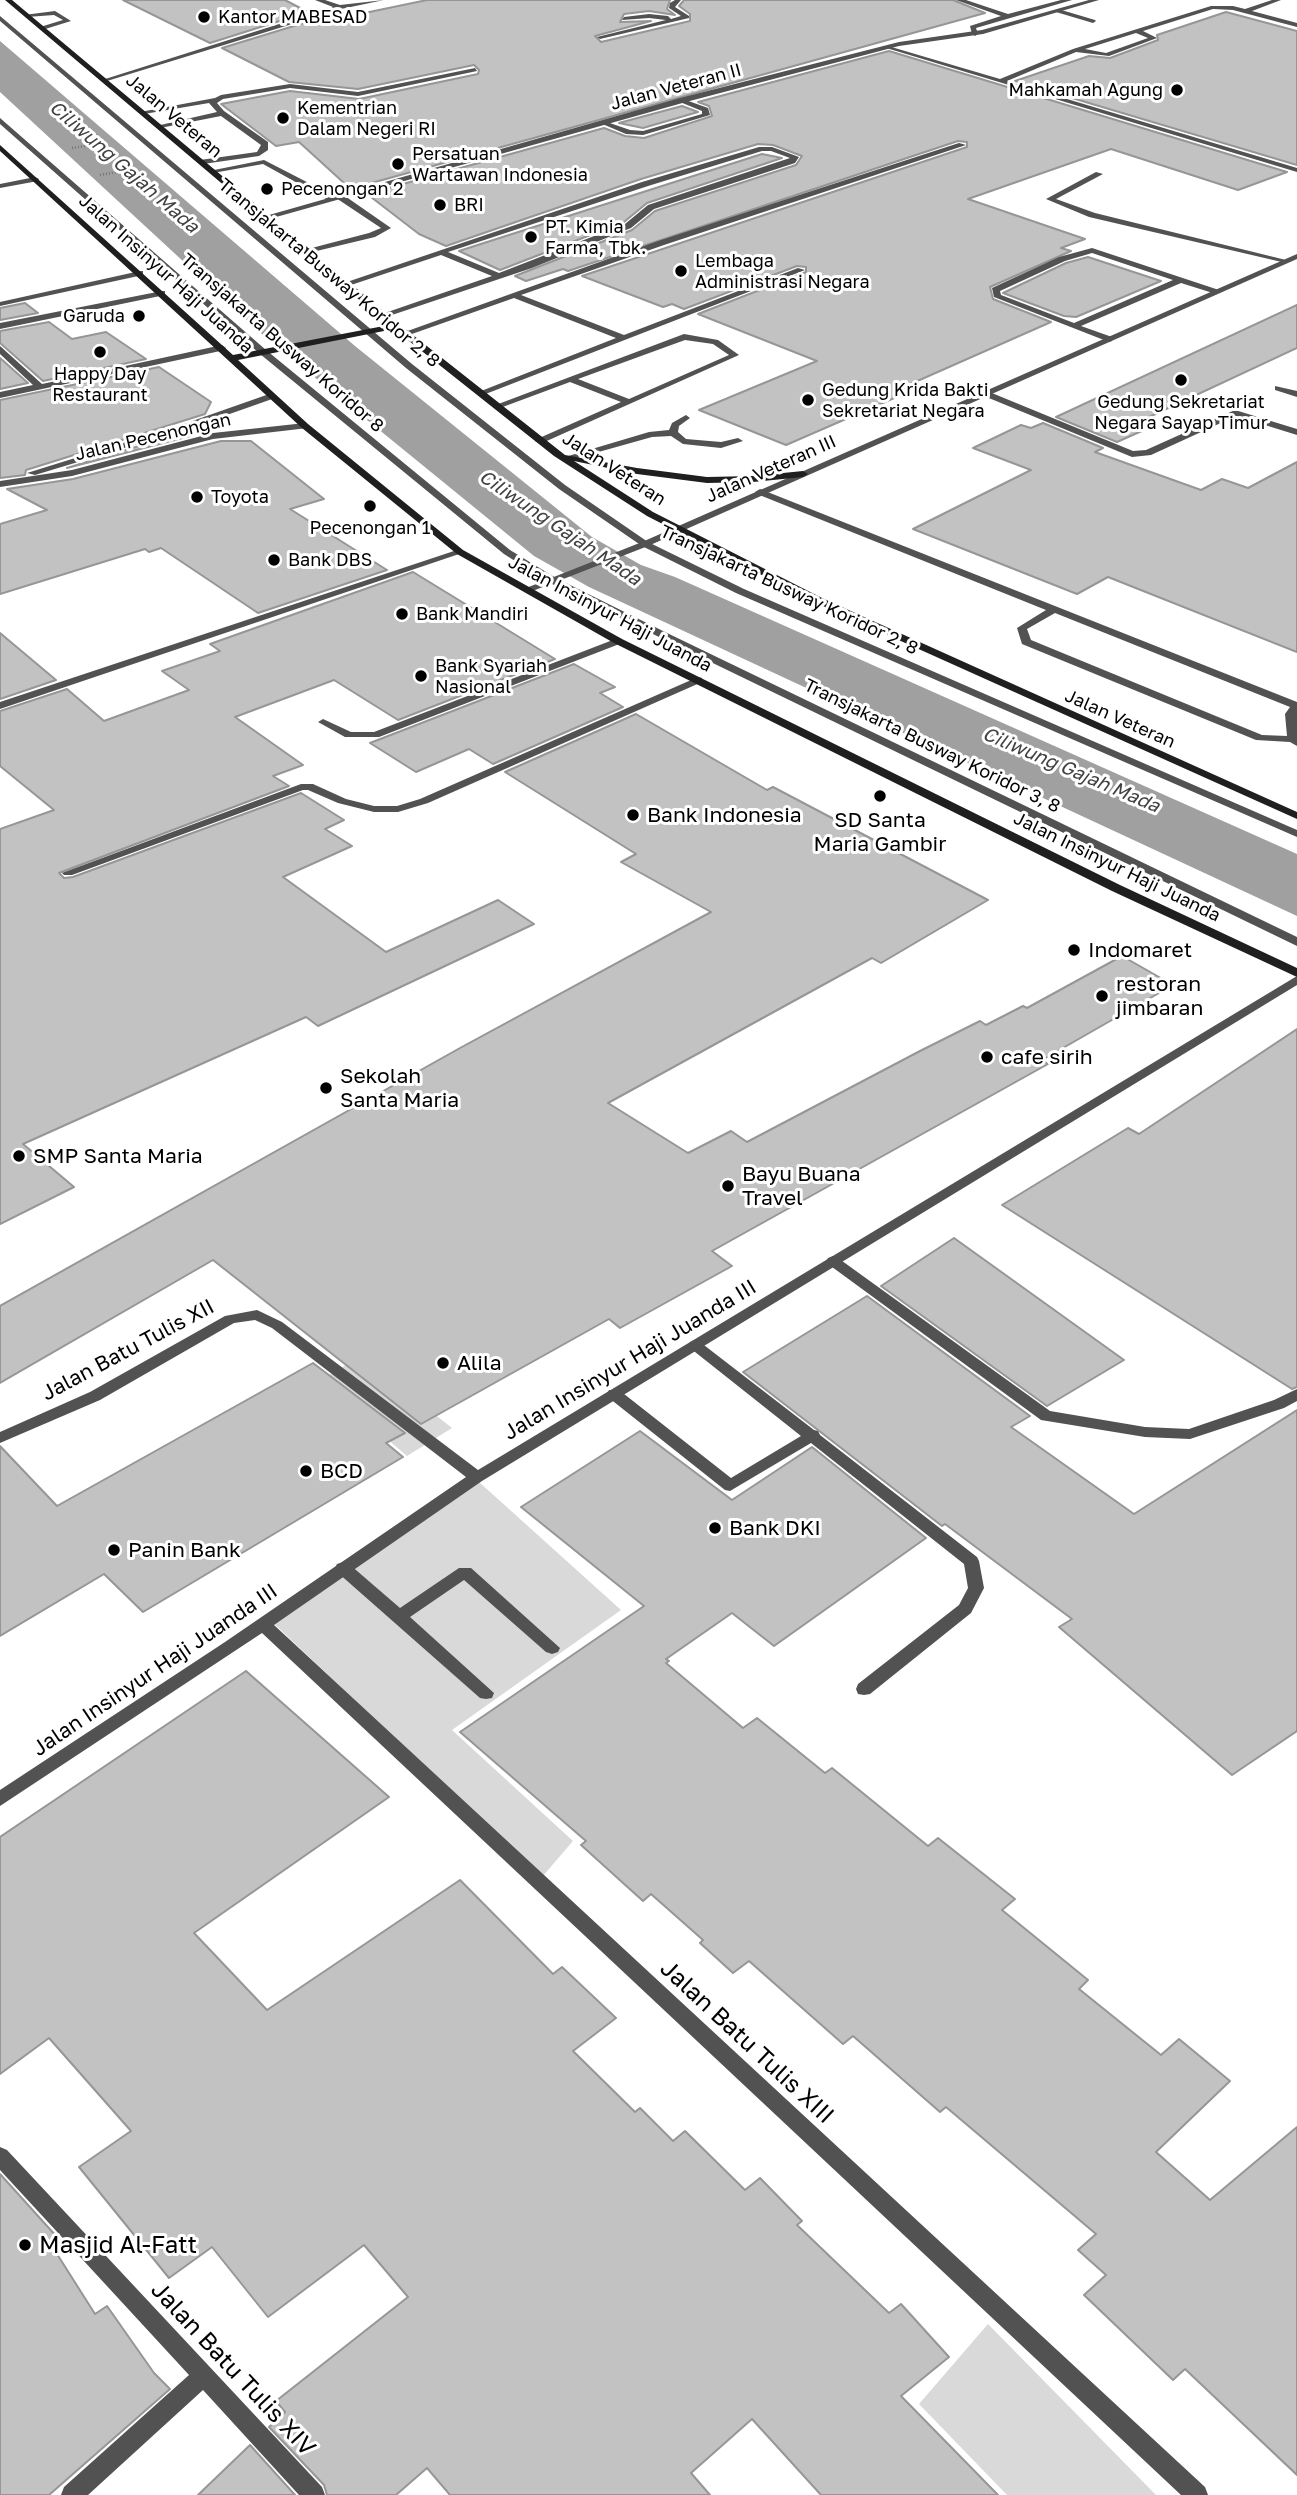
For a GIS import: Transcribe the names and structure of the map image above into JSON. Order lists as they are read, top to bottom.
{
  "streets": {
    "main road": ["Jalan Veteran", "Jalan Insinyur Haji Juanda"],
    "street": [
      "Jalan Veteran II",
      "Transjakarta Busway Koridor 2, 8",
      "Transjakarta Busway Koridor 8",
      "Jalan Pecenongan",
      "Jalan Veteran III",
      "Transjakarta Busway Koridor 3, 8",
      "Jalan Batu Tulis XII",
      "Jalan Insinyur Haji Juanda III",
      "Jalan Batu Tulis XIII",
      "Jalan Batu Tulis XIV"
    ]
  },
  "crossings": [
    ["Jalan Veteran II", "Jalan Veteran"],
    ["Jalan Veteran", "Jalan Veteran III"],
    ["Transjakarta Busway Koridor 2, 8", "Jalan Veteran III"],
    ["Jalan Insinyur Haji Juanda", "Jalan Pecenongan"],
    ["Jalan Insinyur Haji Juanda", "Jalan Veteran III"],
    ["Transjakarta Busway Koridor 8", "Jalan Veteran III"],
    ["Transjakarta Busway Koridor 8", "Transjakarta Busway Koridor 3, 8"],
    ["Jalan Veteran III", "Transjakarta Busway Koridor 3, 8"],
    ["Jalan Batu Tulis XII", "Jalan Insinyur Haji Juanda III"],
    ["Jalan Insinyur Haji Juanda III", "Jalan Batu Tulis XIII"]
  ],
  "water": ["Ciliwung Gajah Mada"],
  "places": [
    "Kantor MABESAD",
    "Mahkamah Agung",
    "Kementrian Dalam Negeri RI",
    "Persatuan Wartawan Indonesia",
    "Pecenongan 2",
    "BRI",
    "PT. Kimia Farma, Tbk.",
    "Lembaga Administrasi Negara",
    "Garuda",
    "Happy Day Restaurant",
    "Gedung Sekretariat Negara Sayap Timur",
    "Gedung Krida Bakti Sekretariat Negara",
    "Toyota",
    "Pecenongan 1",
    "Bank DBS",
    "Bank Mandiri",
    "Bank Syariah Nasional",
    "SD Santa Maria Gambir",
    "Bank Indonesia",
    "Indomaret",
    "restoran jimbaran",
    "cafe sirih",
    "Sekolah Santa Maria",
    "SMP Santa Maria",
    "Bayu Buana Travel",
    "Alila",
    "BCD",
    "Bank DKI",
    "Panin Bank",
    "Masjid Al-Fatt"
  ]
}
